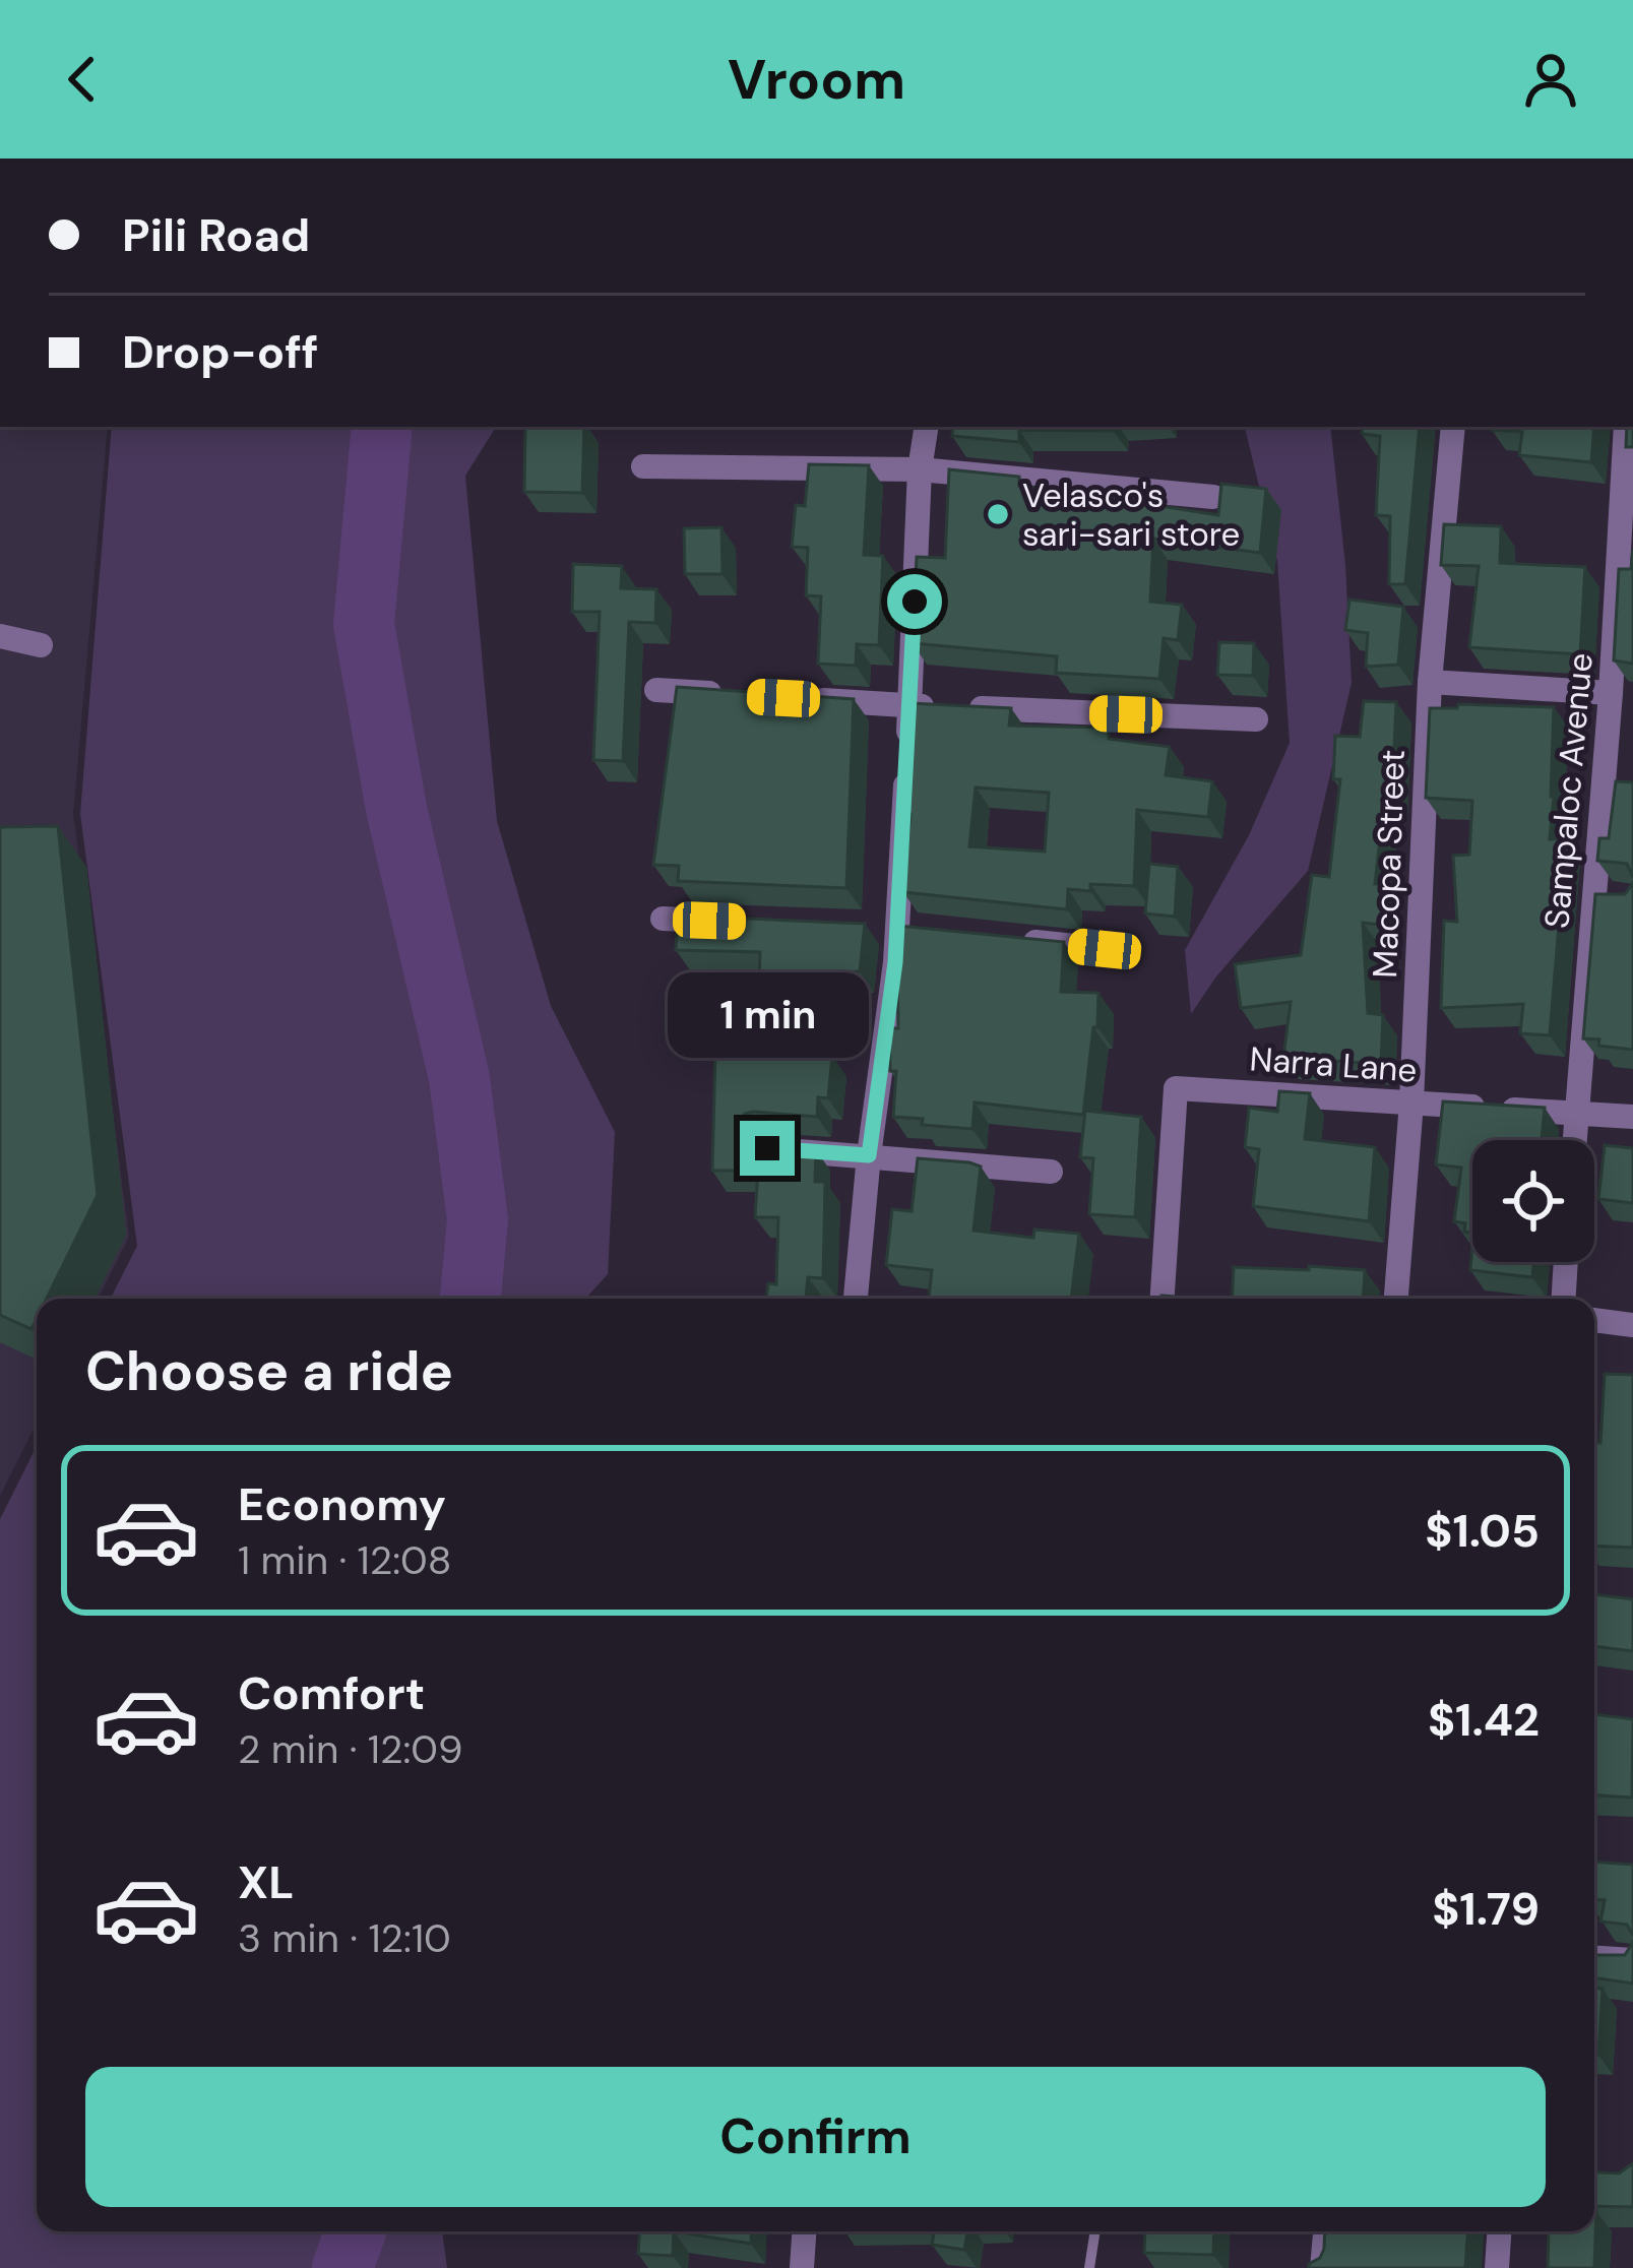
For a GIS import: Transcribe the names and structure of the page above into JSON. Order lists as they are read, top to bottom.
{
  "streets": {
    "street": ["Sampaloc Avenue", "Macopa Street", "Narra Lane"]
  },
  "crossings": [
    ["Sampaloc Avenue", "Narra Lane"],
    ["Macopa Street", "Narra Lane"]
  ],
  "places": ["Velasco's sari-sari store"],
  "page": {
    "header": "Vroom",
    "banner": ["Pili Road", "Drop-off"],
    "bubble": "1 min",
    "heading": "Choose a ride",
    "list": [
      {
        "name": "Economy",
        "note": "1 min · 12:08",
        "value": "$1.05"
      },
      {
        "name": "Comfort",
        "note": "2 min · 12:09",
        "value": "$1.42"
      },
      {
        "name": "XL",
        "note": "3 min · 12:10",
        "value": "$1.79"
      }
    ],
    "buttons": "Confirm"
  }
}
